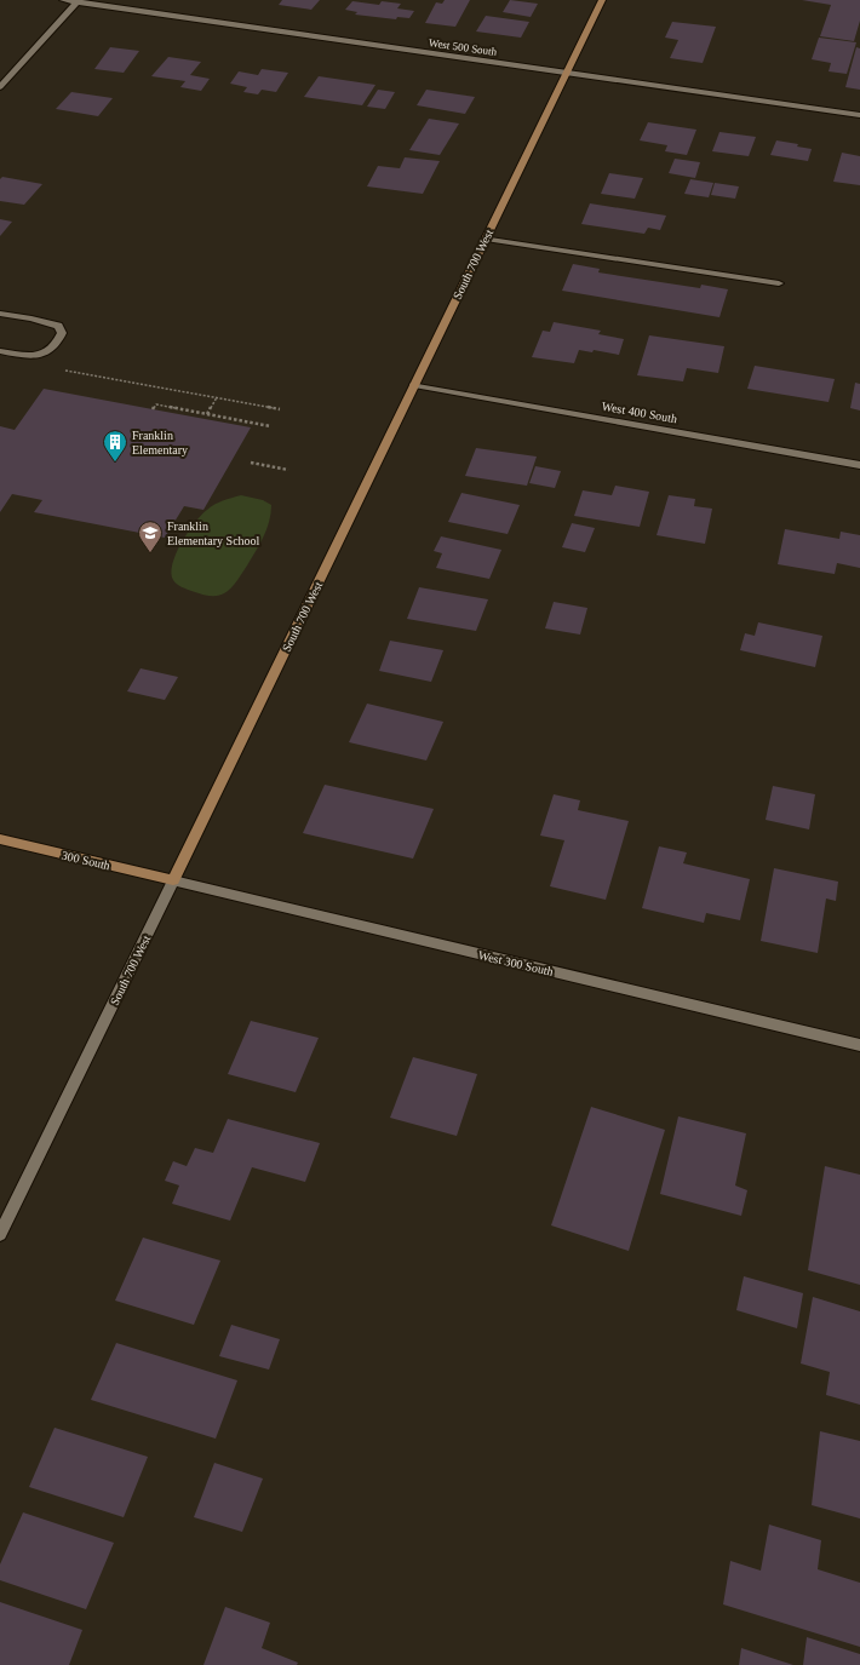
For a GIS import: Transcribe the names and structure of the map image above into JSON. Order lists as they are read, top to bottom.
{
  "streets": {
    "street": [
      "West 500 South",
      "South 700 West",
      "West 400 South",
      "300 South",
      "West 300 South"
    ]
  },
  "crossings": [
    ["West 500 South", "South 700 West"],
    ["South 700 West", "West 400 South"],
    ["South 700 West", "300 South"],
    ["South 700 West", "West 300 South"],
    ["300 South", "West 300 South"]
  ],
  "places": {
    "building": ["Franklin Elementary"],
    "school or university": ["Franklin Elementary School"]
  }
}
